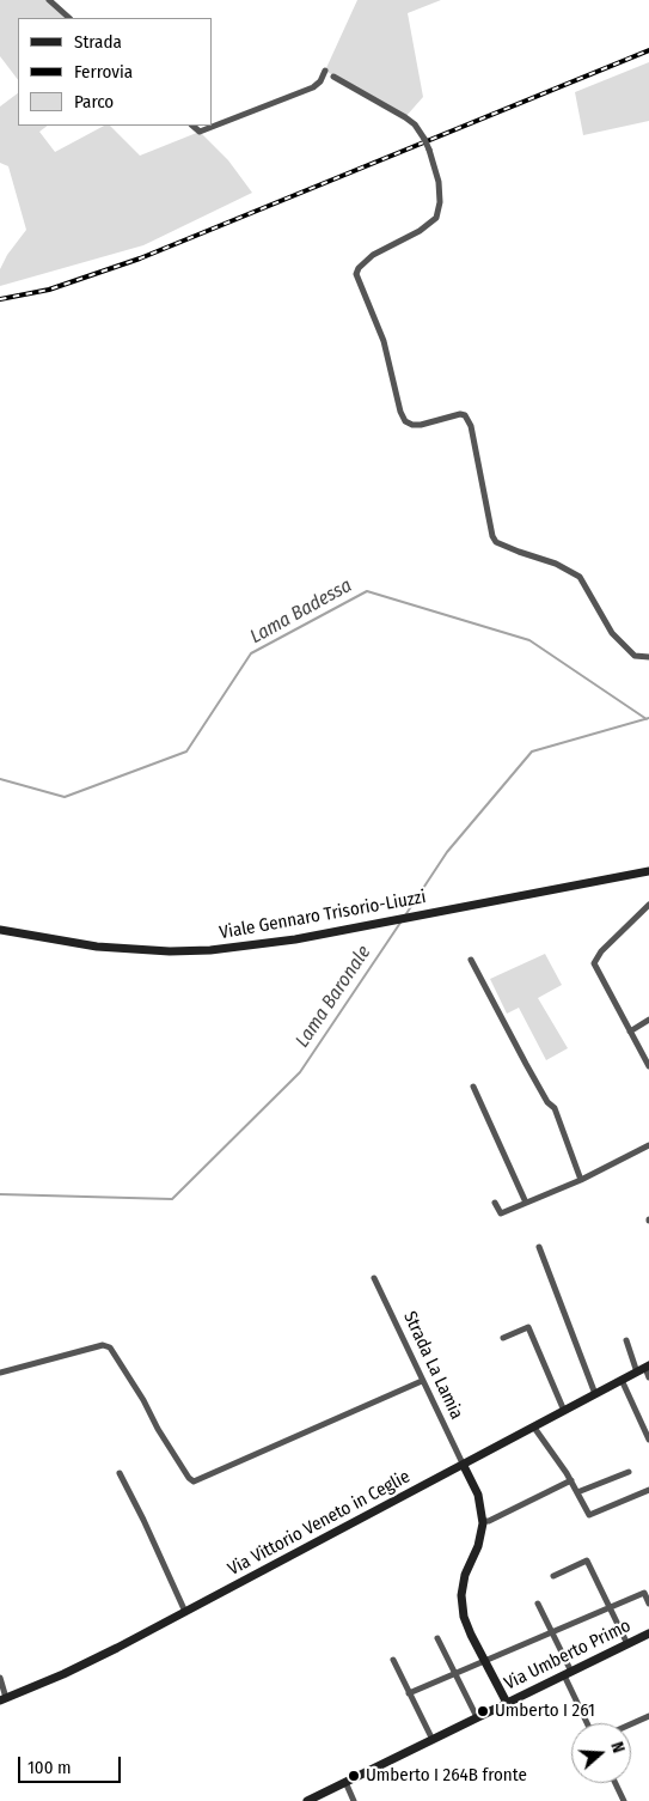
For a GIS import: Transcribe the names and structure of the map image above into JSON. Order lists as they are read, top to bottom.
{
  "streets": {
    "main road": ["Viale Gennaro Trisorio-Liuzzi", "Via Vittorio Veneto in Ceglie", "Via Umberto Primo"],
    "street": ["Strada La Lamia"]
  },
  "crossings": [
    ["Strada La Lamia", "Via Vittorio Veneto in Ceglie"]
  ],
  "water": ["Lama Badessa", "Lama Baronale"],
  "places": ["Umberto I 261", "Umberto I 264B fronte"],
  "legend": ["Strada", "Ferrovia", "Parco"],
  "scale_bar": "100 m",
  "north": "right"
}
